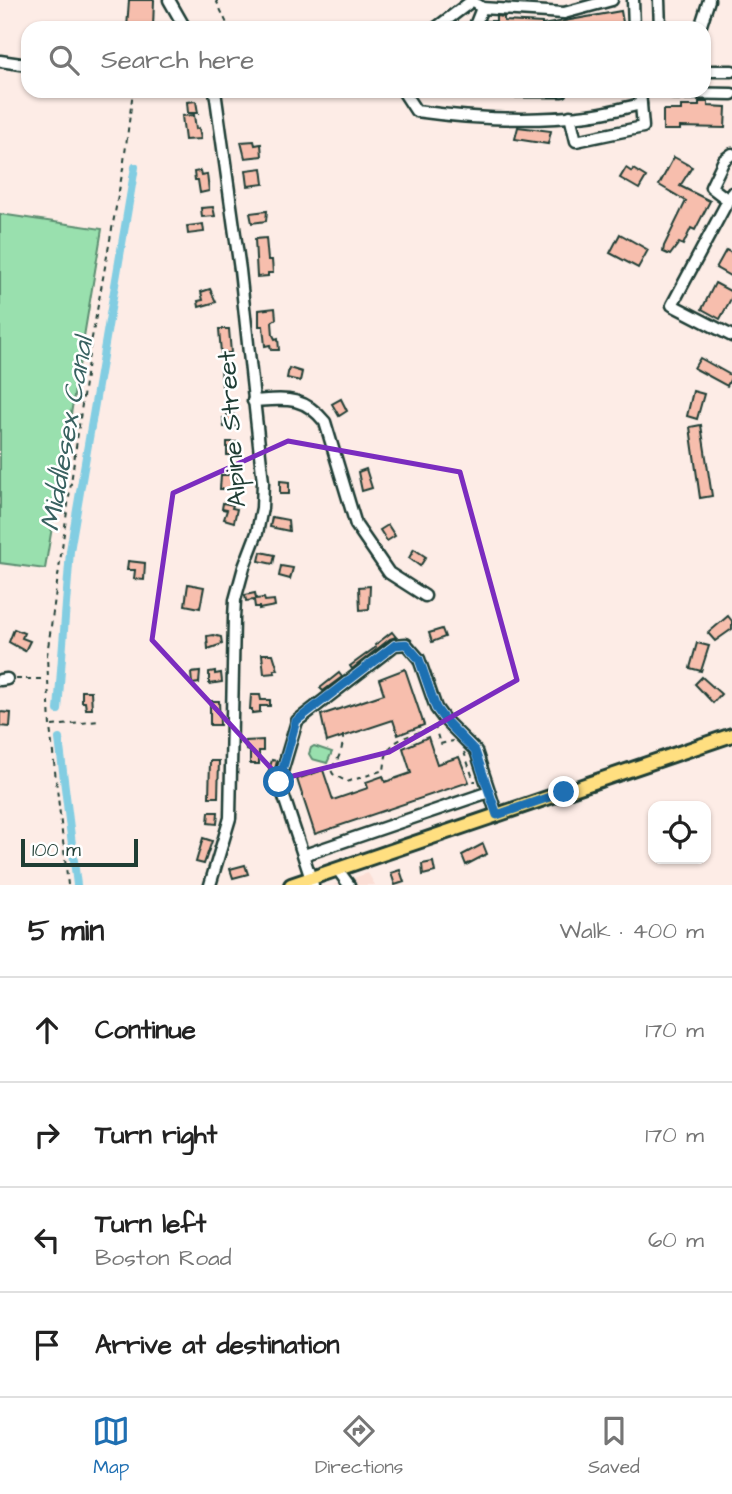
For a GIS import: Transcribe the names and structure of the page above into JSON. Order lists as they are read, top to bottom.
{
  "streets": {
    "street": ["Alpine Street"]
  },
  "water": ["Middlesex Canal"],
  "scale_bar": "100 m",
  "page": {
    "search": "Search here",
    "scale": "100 m",
    "heading": ["5 min", "Walk · 400 m"],
    "list": [
      ["Continue", "170 m"],
      ["Turn right", "170 m"],
      ["Turn left", "Boston Road", "60 m"],
      "Arrive at destination"
    ],
    "nav": ["Map", "Directions", "Saved"]
  }
}
